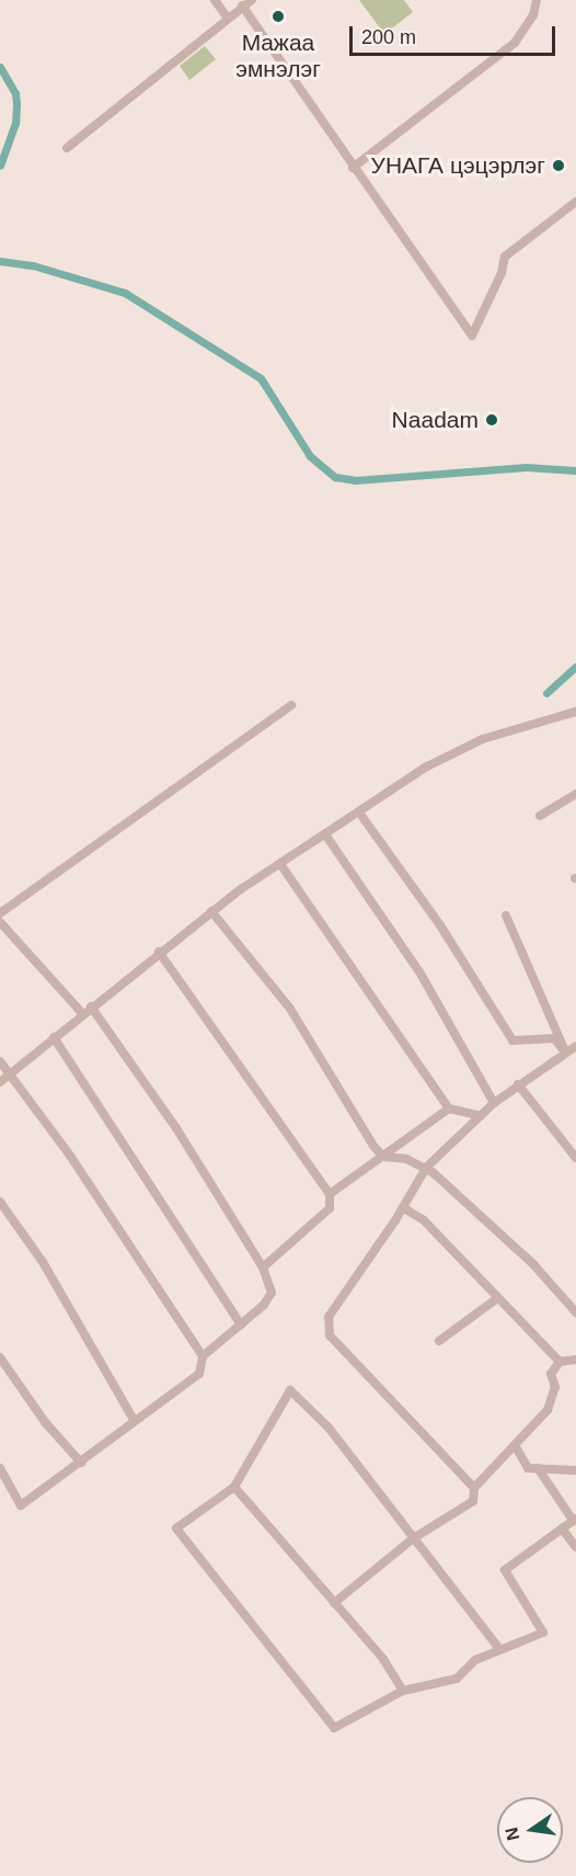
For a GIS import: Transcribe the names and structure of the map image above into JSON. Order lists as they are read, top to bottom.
{
  "places": ["Maжаа эмнэлэг", "УНАГА цэцэрлэг", "Naadam"],
  "scale_bar": "200 m",
  "north": "left"
}
